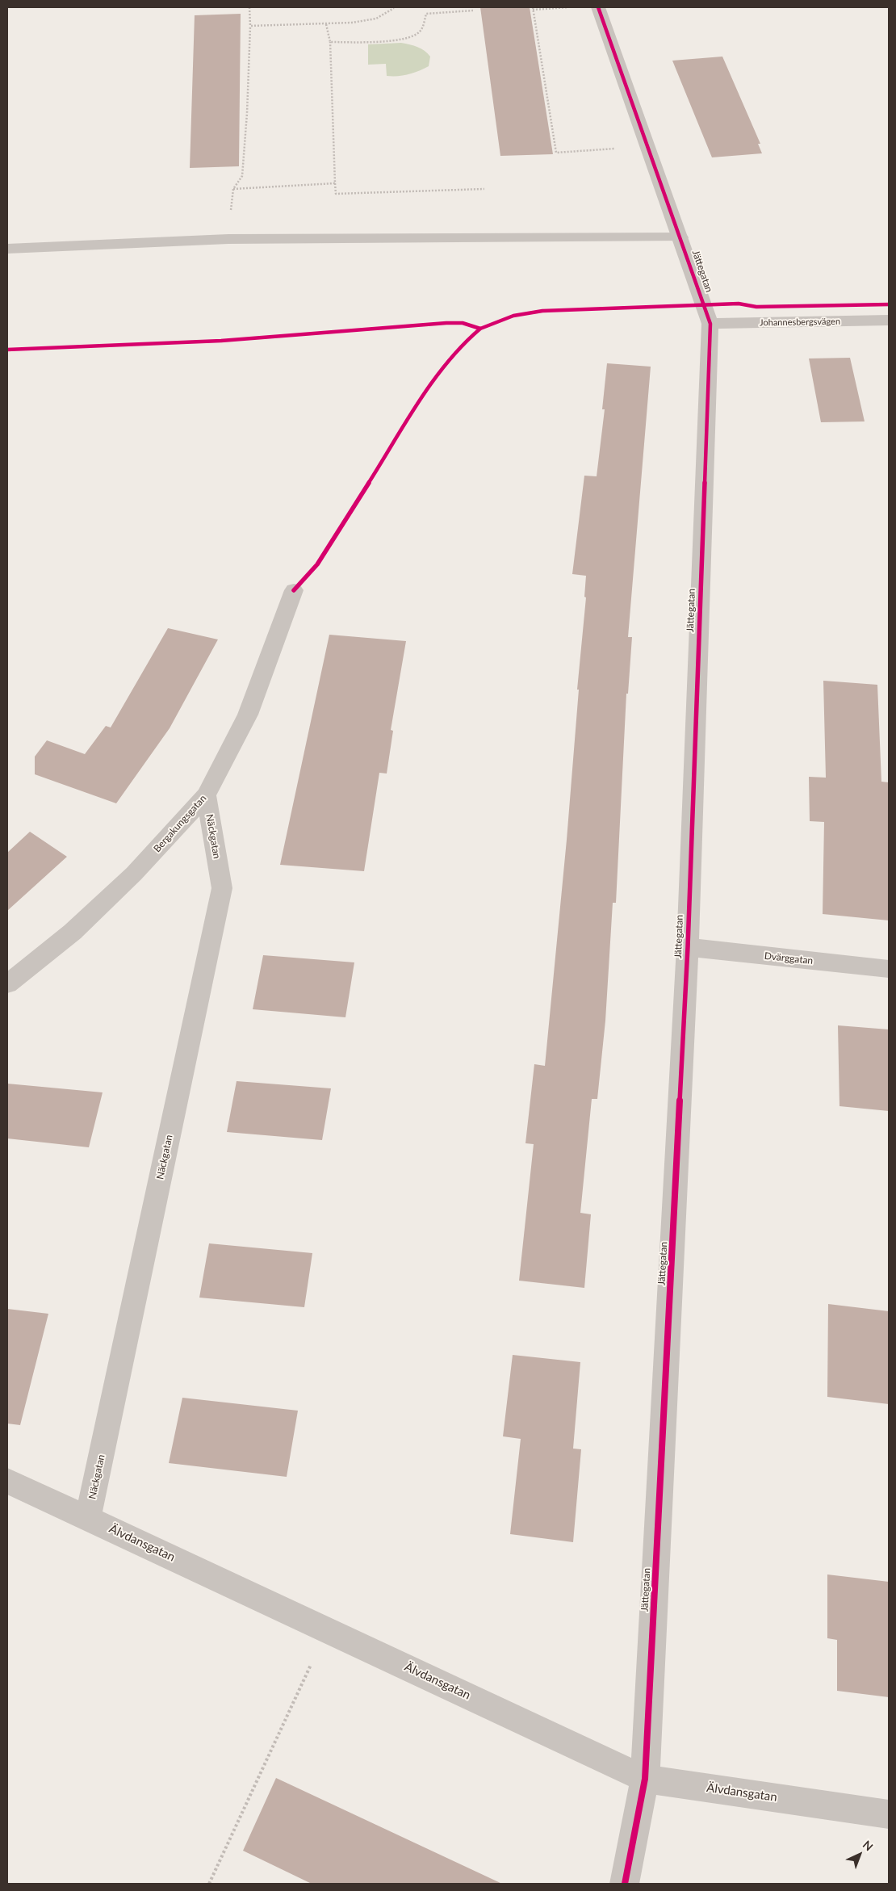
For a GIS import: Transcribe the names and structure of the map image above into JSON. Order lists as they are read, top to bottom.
{
  "streets": {
    "street": [
      "Jättegatan",
      "Johannesbergsvägen",
      "Bergakungsgatan",
      "Näckgatan",
      "Dvärggatan",
      "Älvdansgatan"
    ]
  },
  "crossings": [
    ["Jättegatan", "Johannesbergsvägen"],
    ["Jättegatan", "Dvärggatan"],
    ["Jättegatan", "Älvdansgatan"],
    ["Bergakungsgatan", "Näckgatan"],
    ["Näckgatan", "Älvdansgatan"]
  ],
  "north": "top right"
}
